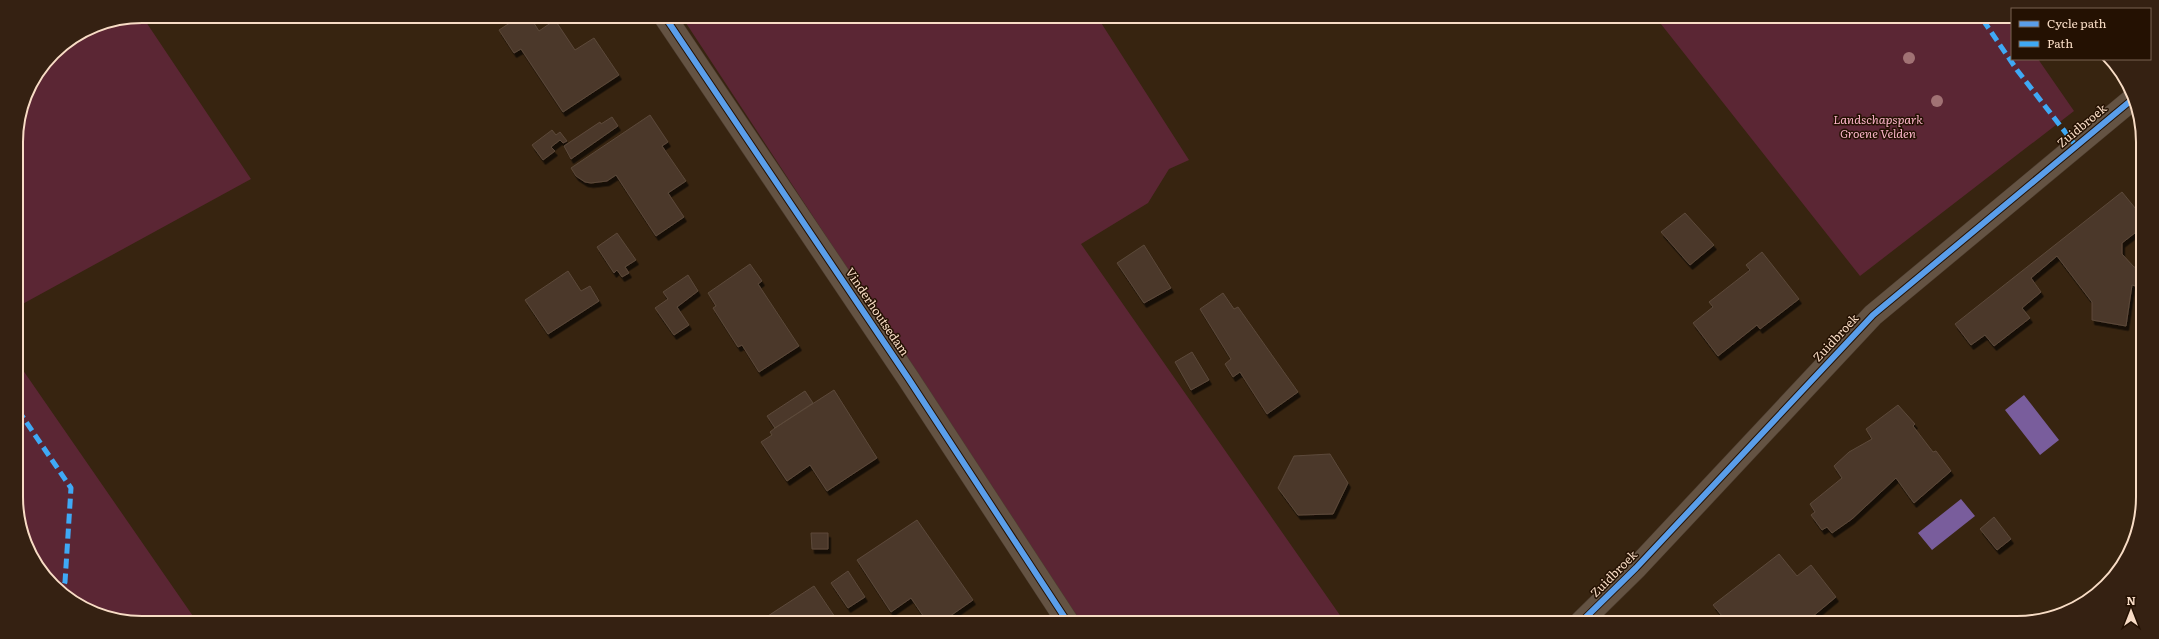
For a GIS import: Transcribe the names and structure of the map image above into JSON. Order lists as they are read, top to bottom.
{
  "streets": {
    "street": ["Zuidbroek", "Vinderhoutsedam"]
  },
  "parks": ["Landschapspark Groene Velden"],
  "legend": ["Cycle path", "Path"],
  "north": "top"
}
